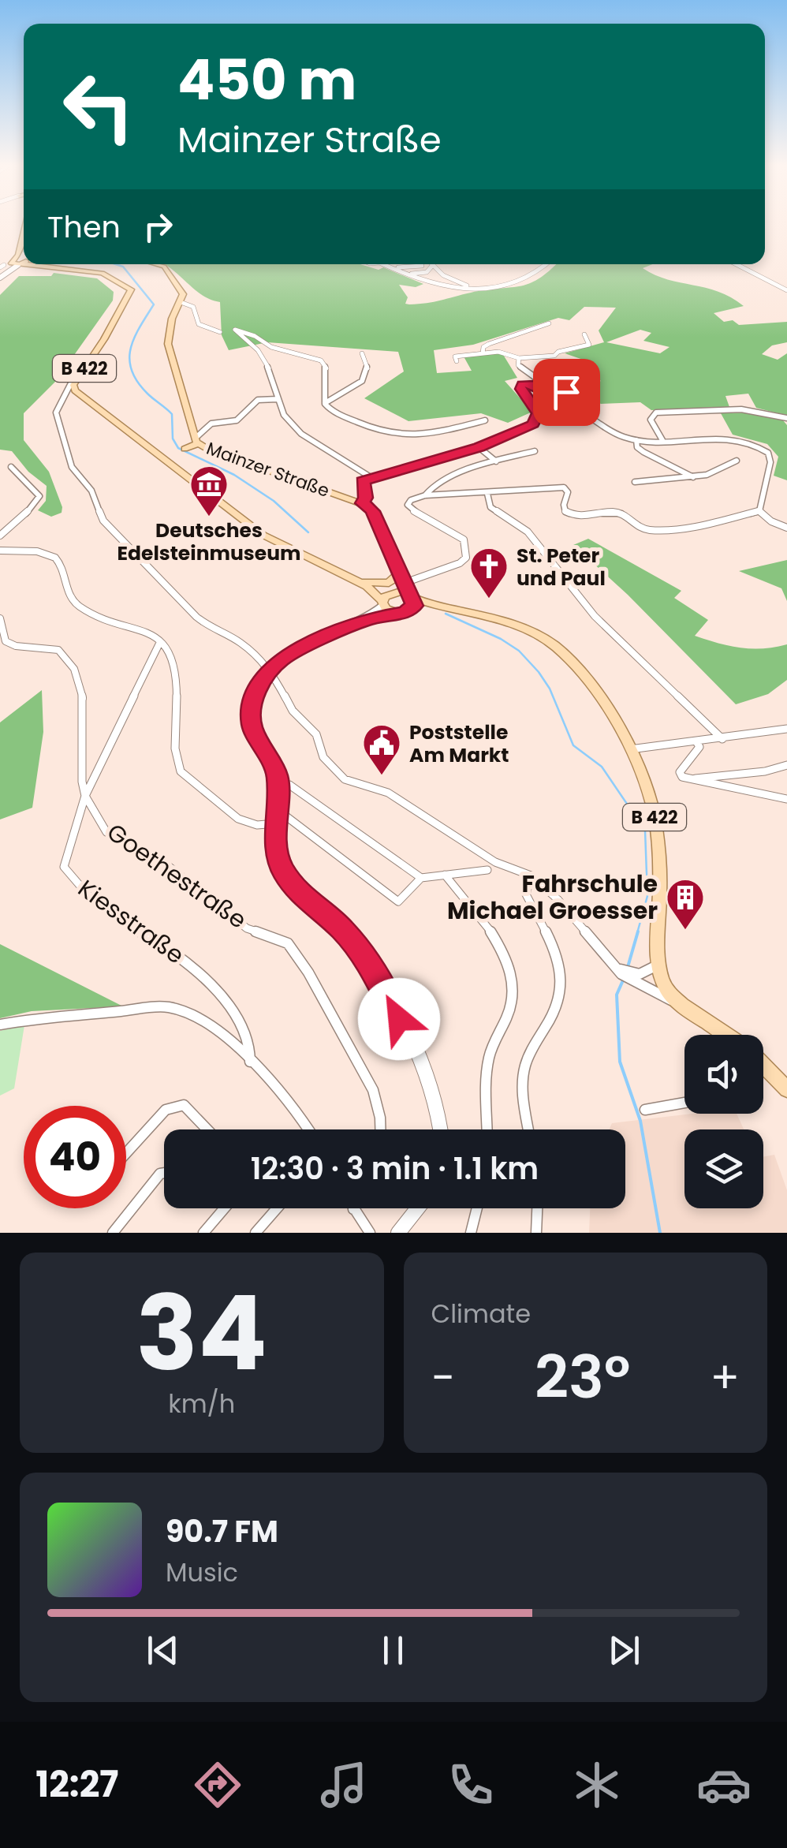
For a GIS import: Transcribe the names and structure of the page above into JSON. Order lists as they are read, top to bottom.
{
  "streets": {
    "main road": ["B 422", "Mainzer Straße"],
    "street": ["Goethestraße", "Kiesstraße"]
  },
  "crossings": [
    ["Goethestraße", "Kiesstraße"]
  ],
  "places": {
    "museum": ["Deutsches Edelsteinmuseum"],
    "church": ["St. Peter und Paul"],
    "public building": ["Poststelle Am Markt"],
    "building": ["Fahrschule Michael Groesser"]
  },
  "page": {
    "turn": ["450 m", "Mainzer Straße"],
    "then": "Then",
    "limit": "40",
    "trip": "12:30 · 3 min · 1.1 km",
    "tile": [
      ["34", "km/h"],
      "Climate"
    ],
    "heat": ["−", "23°", "+"],
    "song": ["90.7 FM", "Music"],
    "tabs": "12:27"
  }
}
